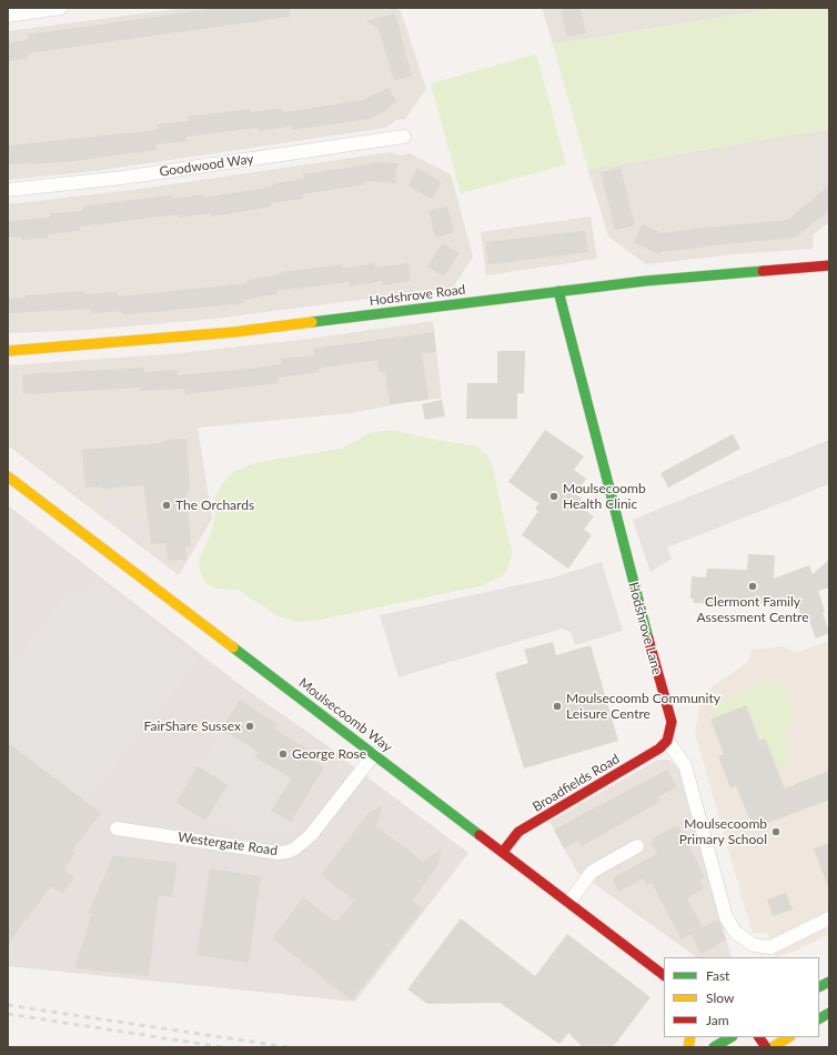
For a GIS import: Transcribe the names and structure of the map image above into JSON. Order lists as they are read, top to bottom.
{
  "streets": {
    "street": [
      "Goodwood Way",
      "Hodshrove Road",
      "Hodshrove Lane",
      "Moulsecoomb Way",
      "Broadfields Road",
      "Westergate Road"
    ]
  },
  "crossings": [
    ["Hodshrove Road", "Hodshrove Lane"],
    ["Hodshrove Lane", "Broadfields Road"],
    ["Moulsecoomb Way", "Broadfields Road"],
    ["Moulsecoomb Way", "Westergate Road"]
  ],
  "places": [
    "Moulsecoomb Health Clinic",
    "The Orchards",
    "Clermont Family Assessment Centre",
    "Moulsecoomb Community Leisure Centre",
    "FairShare Sussex",
    "George Rose",
    "Moulsecoomb Primary School"
  ],
  "legend": ["Fast", "Slow", "Jam"]
}
